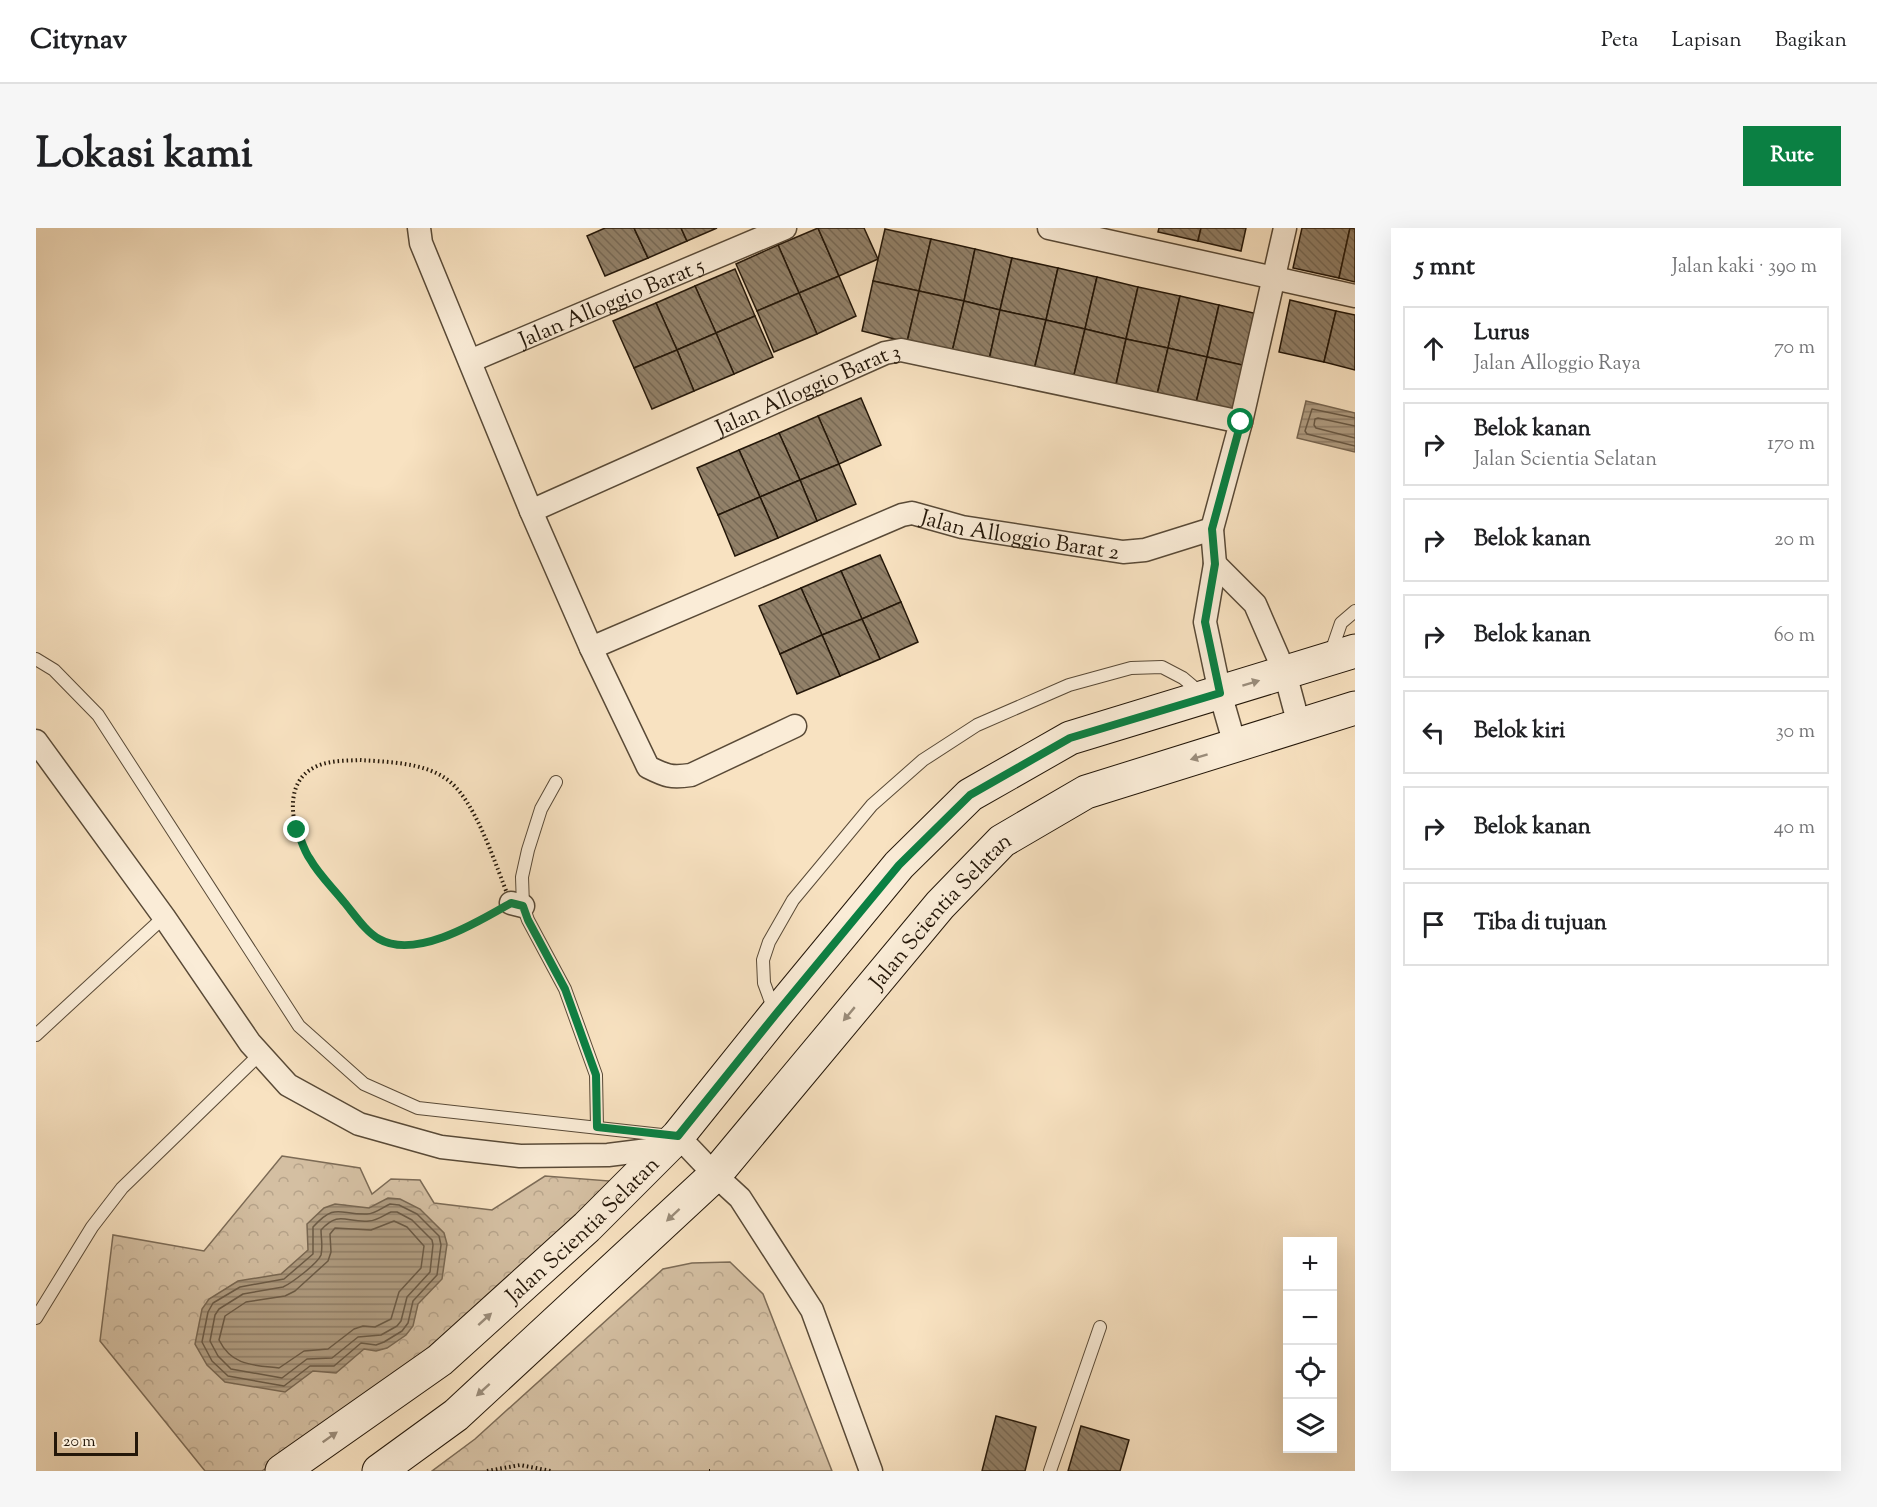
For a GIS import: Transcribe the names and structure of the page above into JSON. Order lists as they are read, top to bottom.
{
  "streets": {
    "street": [
      "Jalan Alloggio Barat 5",
      "Jalan Alloggio Barat 3",
      "Jalan Alloggio Barat 2",
      "Jalan Scientia Selatan"
    ]
  },
  "scale_bar": "20 m",
  "page": {
    "header": "Citynav",
    "nav": ["Peta", "Lapisan", "Bagikan"],
    "title": "Lokasi kami",
    "buttons": "Rute",
    "heading": ["5 mnt", "Jalan kaki · 390 m"],
    "list": [
      ["Lurus", "Jalan Alloggio Raya", "70 m"],
      ["Belok kanan", "Jalan Scientia Selatan", "170 m"],
      ["Belok kanan", "20 m"],
      ["Belok kanan", "60 m"],
      ["Belok kiri", "30 m"],
      ["Belok kanan", "40 m"],
      "Tiba di tujuan"
    ],
    "map_buttons": ["+", "−"],
    "scale": "20 m"
  }
}
